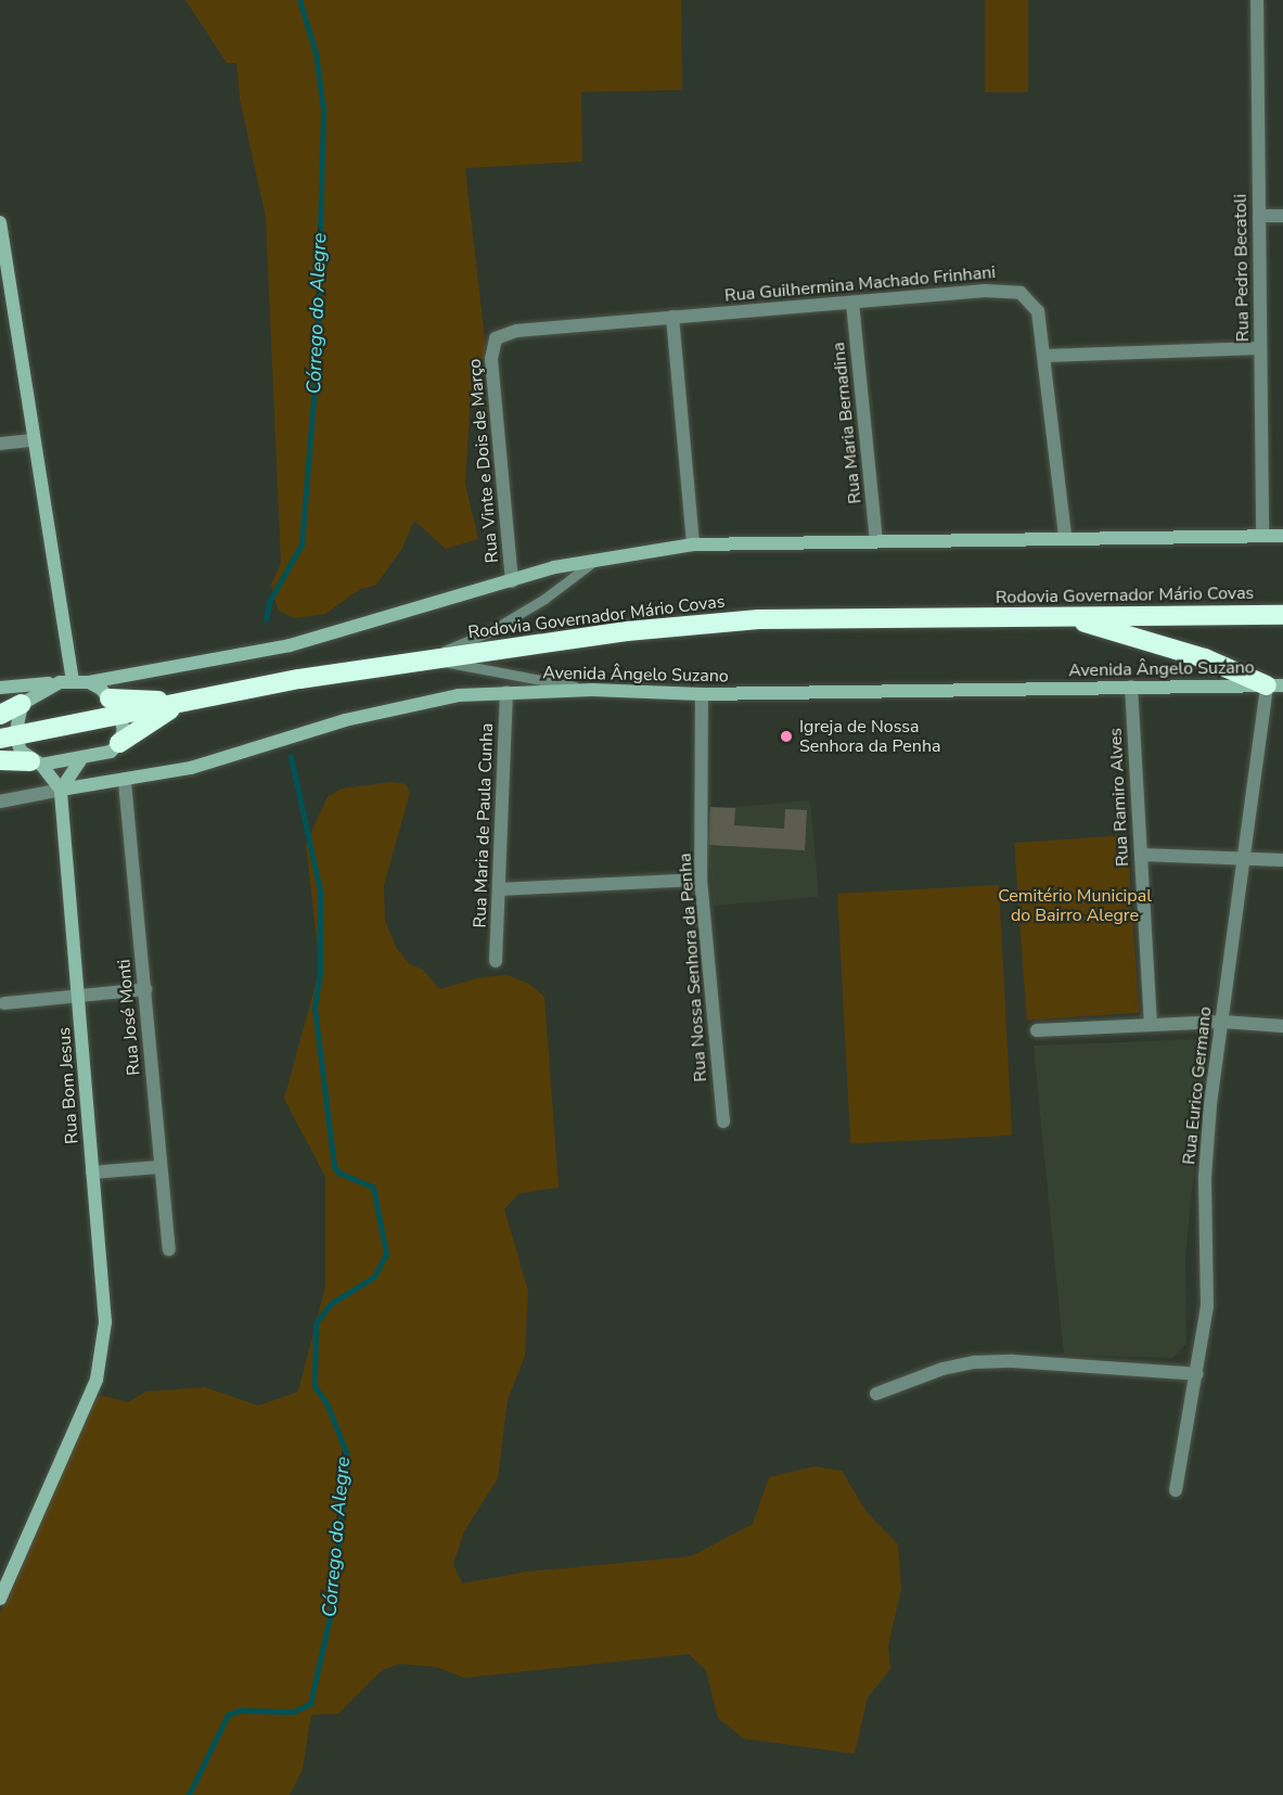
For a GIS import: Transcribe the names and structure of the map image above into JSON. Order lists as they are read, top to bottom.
{
  "streets": {
    "highway": ["Rodovia Governador Mário Covas"],
    "main road": ["Avenida Ângelo Suzano", "Rua Bom Jesus"],
    "street": [
      "Rua Pedro Becatoli",
      "Rua Guilhermina Machado Frinhani",
      "Rua Maria Bernadina",
      "Rua Vinte e Dois de Março",
      "Rua Ramiro Alves",
      "Rua Maria de Paula Cunha",
      "Rua Nossa Senhora da Penha",
      "Rua José Monti",
      "Rua Eurico Germano"
    ]
  },
  "crossings": [
    ["Rua Guilhermina Machado Frinhani", "Rua Maria Bernadina"],
    ["Rua Guilhermina Machado Frinhani", "Rua Vinte e Dois de Março"],
    ["Avenida Ângelo Suzano", "Rua Ramiro Alves"],
    ["Avenida Ângelo Suzano", "Rua Maria de Paula Cunha"],
    ["Avenida Ângelo Suzano", "Rua Nossa Senhora da Penha"],
    ["Avenida Ângelo Suzano", "Rua José Monti"],
    ["Avenida Ângelo Suzano", "Rua Bom Jesus"],
    ["Avenida Ângelo Suzano", "Rua Eurico Germano"]
  ],
  "water": ["Córrego do Alegre"],
  "parks": ["Cemitério Municipal do Bairro Alegre"],
  "places": ["Igreja de Nossa Senhora da Penha"]
}
